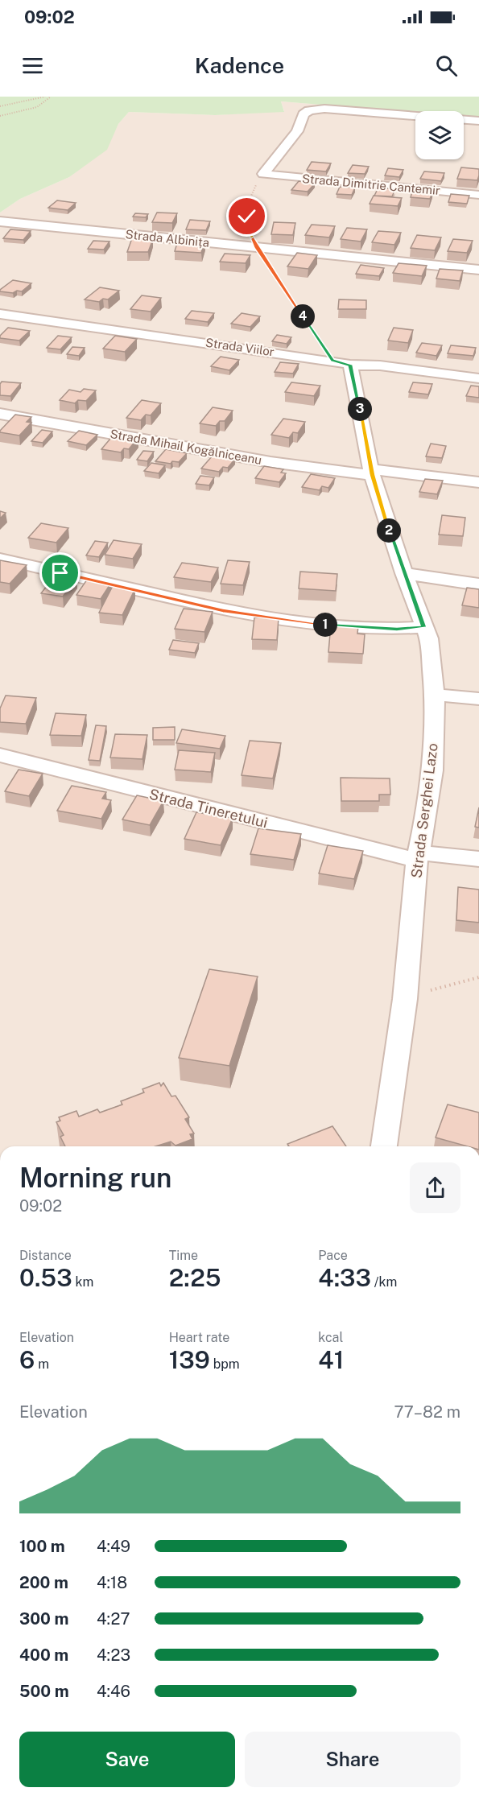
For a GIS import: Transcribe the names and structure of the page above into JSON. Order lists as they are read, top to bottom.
{
  "streets": {
    "street": [
      "Strada Dimitrie Cantemir",
      "Strada Albinița",
      "Strada Viilor",
      "Strada Mihail Kogălniceanu",
      "Strada Tineretului",
      "Strada Serghei Lazo"
    ]
  },
  "crossings": [
    ["Strada Viilor", "Strada Serghei Lazo"],
    ["Strada Mihail Kogălniceanu", "Strada Serghei Lazo"],
    ["Strada Tineretului", "Strada Serghei Lazo"]
  ],
  "page": {
    "status": "09:02",
    "header": "Kadence",
    "pins": [
      "4",
      "3",
      "2",
      "1"
    ],
    "heading": ["Morning run", "09:02"],
    "stats": [
      ["Distance", "0.53 km"],
      ["Time", "2:25"],
      ["Pace", "4:33 /km"],
      ["Elevation", "6 m"],
      ["Heart rate", "139 bpm"],
      ["kcal", "41"]
    ],
    "chart": ["Elevation", "77–82 m"],
    "list": [
      {
        "name": "100 m",
        "note": "4:49"
      },
      {
        "name": "200 m",
        "note": "4:18"
      },
      {
        "name": "300 m",
        "note": "4:27"
      },
      {
        "name": "400 m",
        "note": "4:23"
      },
      {
        "name": "500 m",
        "note": "4:46"
      }
    ],
    "buttons": ["Save", "Share"]
  }
}
